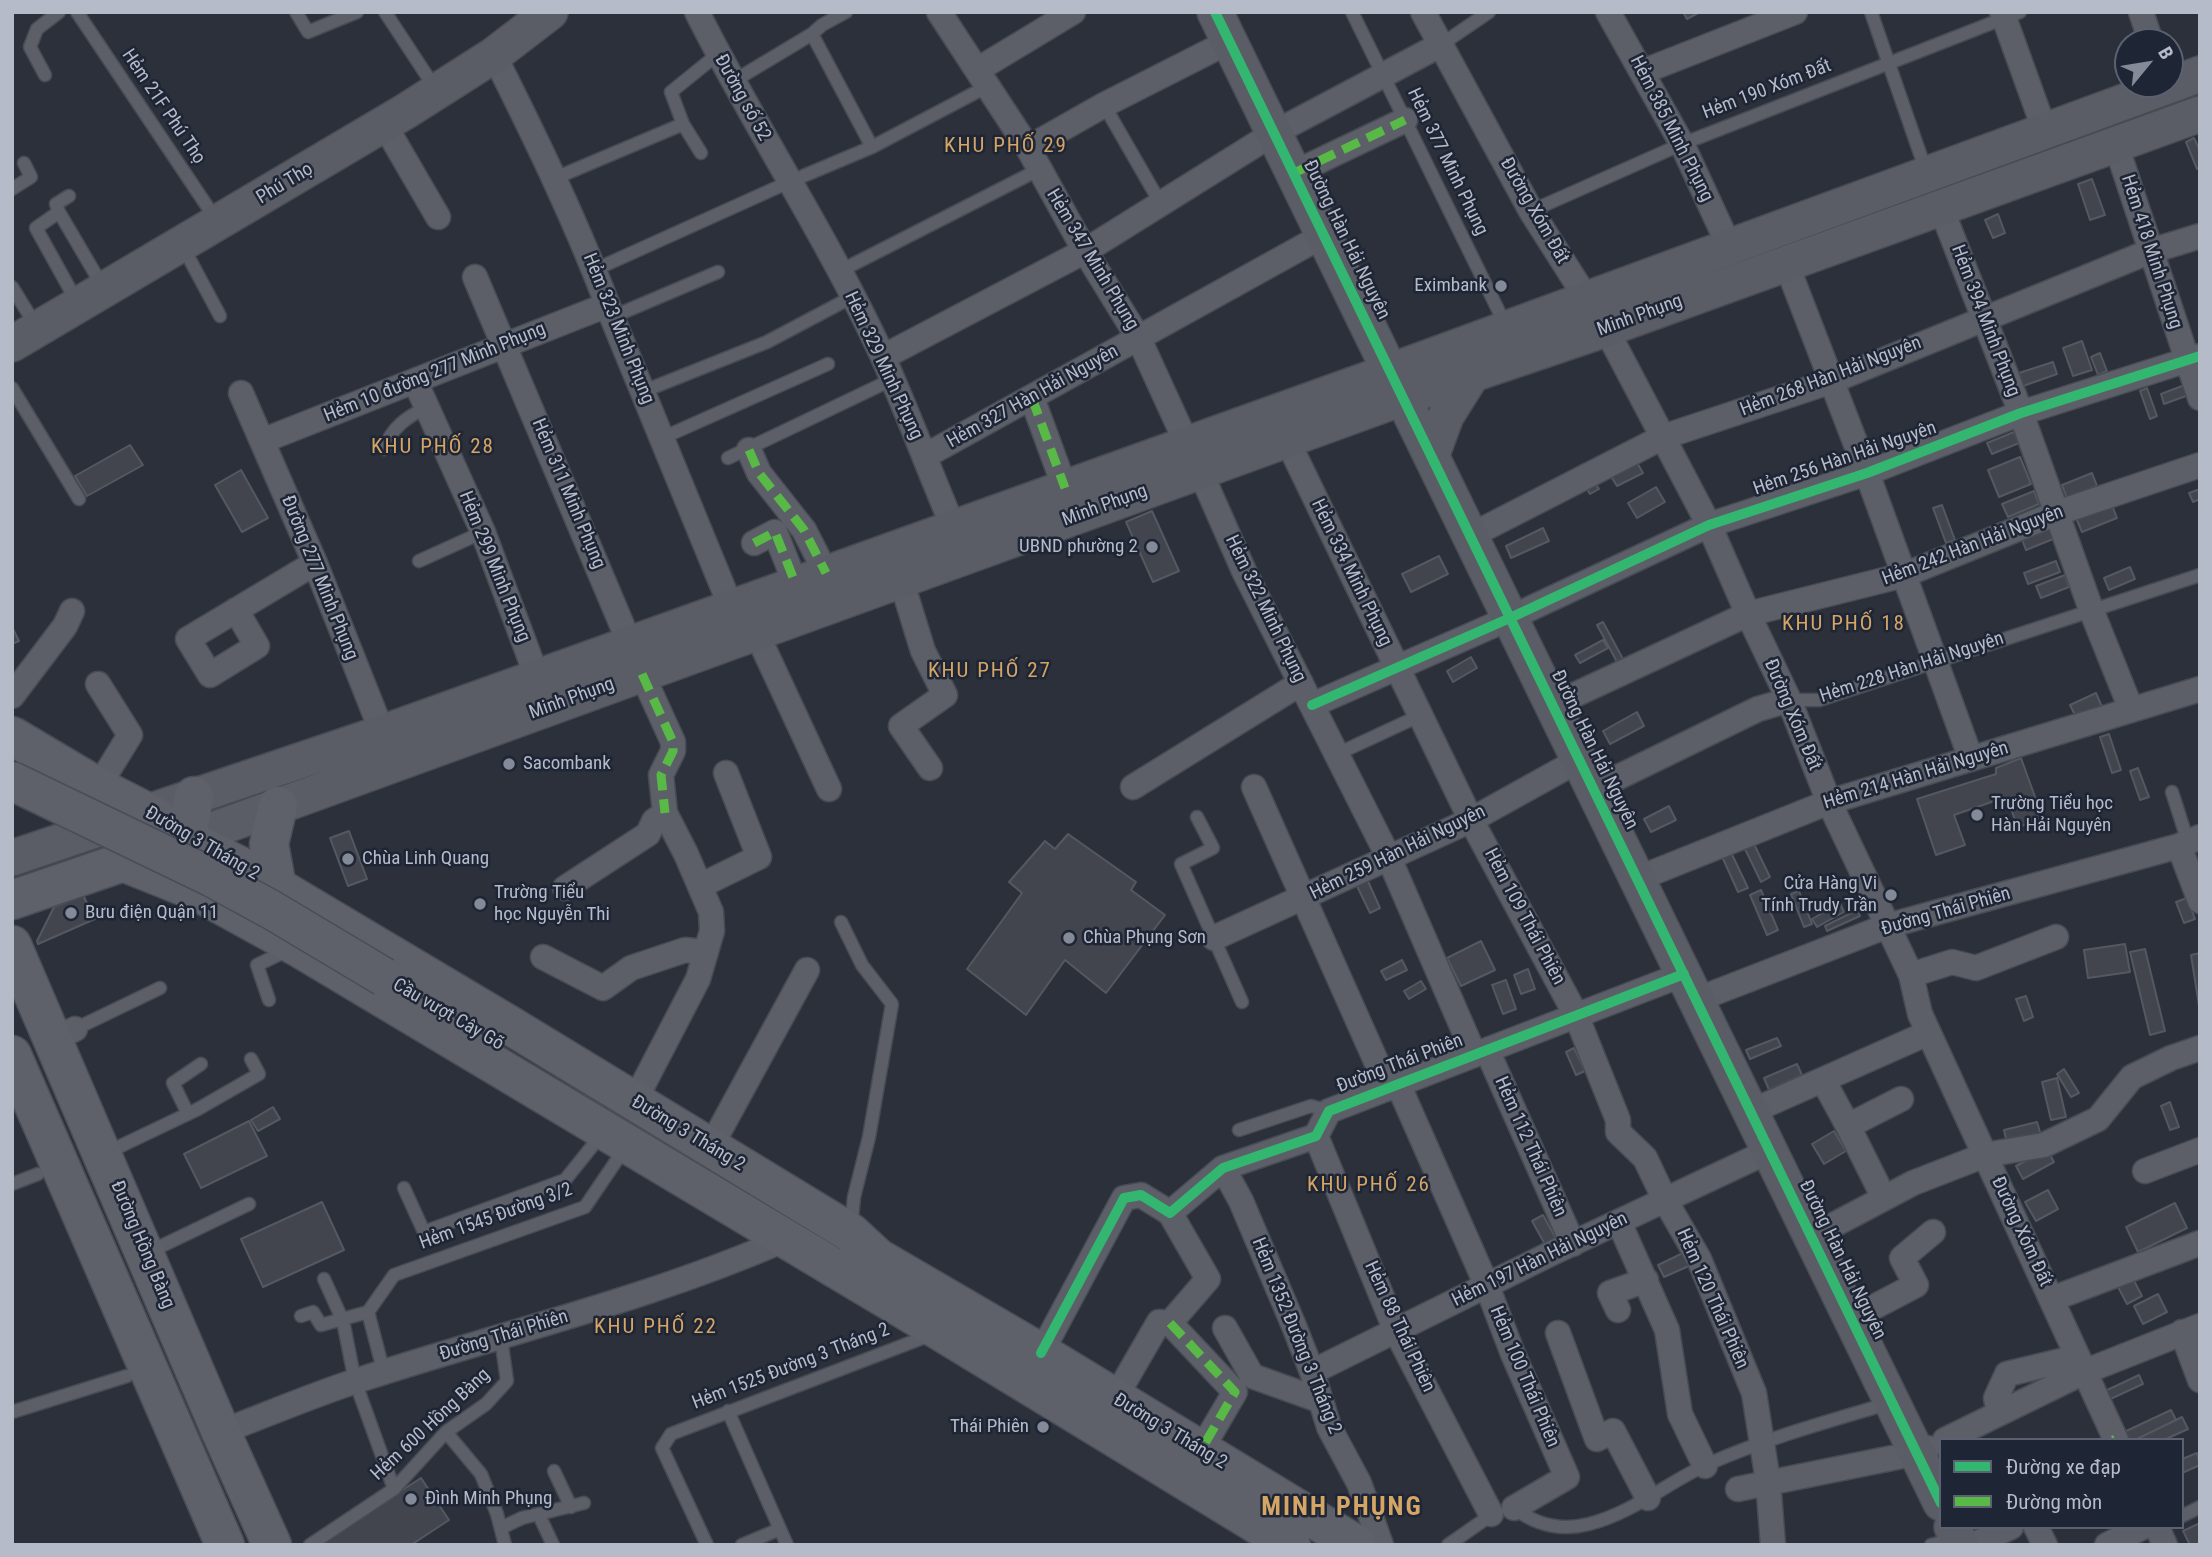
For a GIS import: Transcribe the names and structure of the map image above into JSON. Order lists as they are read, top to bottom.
{
  "streets": {
    "main road": [
      "Phú Thọ",
      "Đường Hàn Hải Nguyên",
      "Minh Phụng",
      "Đường 3 Tháng 2",
      "Cầu vượt Cây Gõ",
      "Đường Hồng Bàng"
    ],
    "street": [
      "Đường số 52",
      "Hẻm 385 Minh Phụng",
      "Đường Xóm Đất",
      "Hẻm 418 Minh Phụng",
      "Hẻm 347 Minh Phụng",
      "Hẻm 394 Minh Phụng",
      "Hẻm 323 Minh Phụng",
      "Hẻm 329 Minh Phụng",
      "Hẻm 10 đường 277 Minh Phụng",
      "Hẻm 268 Hàn Hải Nguyên",
      "Hẻm 327 Hàn Hải Nguyên",
      "Hẻm 256 Hàn Hải Nguyên",
      "Hẻm 311 Minh Phụng",
      "Hẻm 242 Hàn Hải Nguyên",
      "Hẻm 299 Minh Phụng",
      "Hẻm 334 Minh Phụng",
      "Đường 277 Minh Phụng",
      "Hẻm 322 Minh Phụng",
      "Hẻm 228 Hàn Hải Nguyên",
      "Hẻm 214 Hàn Hải Nguyên",
      "Hẻm 259 Hàn Hải Nguyên",
      "Đường Thái Phiên",
      "Hẻm 109 Thái Phiên",
      "Hẻm 112 Thái Phiên",
      "Hẻm 197 Hàn Hải Nguyên",
      "Hẻm 120 Thái Phiên",
      "Hẻm 88 Thái Phiên",
      "Hẻm 1352 Đường 3 Tháng 2",
      "Hẻm 100 Thái Phiên"
    ],
    "lane": [
      "Hẻm 190 Xóm Đất",
      "Hẻm 21F Phú Thọ",
      "Hẻm 377 Minh Phụng",
      "Hẻm 1545 Đường 3/2",
      "Hẻm 1525 Đường 3 Tháng 2",
      "Hẻm 600 Hồng Bàng"
    ]
  },
  "crossings": [
    ["Hẻm 190 Xóm Đất", "Hẻm 385 Minh Phụng"],
    ["Hẻm 190 Xóm Đất", "Đường Xóm Đất"],
    ["Đường số 52", "Hẻm 329 Minh Phụng"],
    ["Hẻm 21F Phú Thọ", "Phú Thọ"],
    ["Hẻm 385 Minh Phụng", "Minh Phụng"],
    ["Hẻm 377 Minh Phụng", "Minh Phụng"],
    ["Phú Thọ", "Hẻm 323 Minh Phụng"],
    ["Đường Xóm Đất", "Minh Phụng"],
    ["Đường Xóm Đất", "Hẻm 268 Hàn Hải Nguyên"],
    ["Đường Xóm Đất", "Hẻm 256 Hàn Hải Nguyên"],
    ["Đường Xóm Đất", "Hẻm 242 Hàn Hải Nguyên"],
    ["Đường Xóm Đất", "Hẻm 228 Hàn Hải Nguyên"],
    ["Đường Xóm Đất", "Hẻm 214 Hàn Hải Nguyên"],
    ["Đường Xóm Đất", "Đường Thái Phiên"],
    ["Đường Hàn Hải Nguyên", "Minh Phụng"],
    ["Đường Hàn Hải Nguyên", "Hẻm 268 Hàn Hải Nguyên"],
    ["Đường Hàn Hải Nguyên", "Hẻm 327 Hàn Hải Nguyên"],
    ["Đường Hàn Hải Nguyên", "Hẻm 256 Hàn Hải Nguyên"],
    ["Đường Hàn Hải Nguyên", "Hẻm 242 Hàn Hải Nguyên"],
    ["Đường Hàn Hải Nguyên", "Hẻm 228 Hàn Hải Nguyên"],
    ["Đường Hàn Hải Nguyên", "Hẻm 214 Hàn Hải Nguyên"],
    ["Đường Hàn Hải Nguyên", "Hẻm 259 Hàn Hải Nguyên"],
    ["Đường Hàn Hải Nguyên", "Đường Thái Phiên"],
    ["Đường Hàn Hải Nguyên", "Hẻm 197 Hàn Hải Nguyên"],
    ["Hẻm 418 Minh Phụng", "Minh Phụng"],
    ["Hẻm 418 Minh Phụng", "Hẻm 268 Hàn Hải Nguyên"],
    ["Hẻm 418 Minh Phụng", "Hẻm 256 Hàn Hải Nguyên"],
    ["Hẻm 347 Minh Phụng", "Minh Phụng"],
    ["Hẻm 347 Minh Phụng", "Hẻm 327 Hàn Hải Nguyên"],
    ["Hẻm 347 Minh Phụng", "Hẻm 322 Minh Phụng"],
    ["Minh Phụng", "Hẻm 394 Minh Phụng"],
    ["Minh Phụng", "Hẻm 323 Minh Phụng"],
    ["Minh Phụng", "Hẻm 329 Minh Phụng"],
    ["Minh Phụng", "Hẻm 311 Minh Phụng"],
    ["Minh Phụng", "Hẻm 299 Minh Phụng"],
    ["Minh Phụng", "Hẻm 334 Minh Phụng"],
    ["Minh Phụng", "Đường 277 Minh Phụng"],
    ["Minh Phụng", "Hẻm 322 Minh Phụng"],
    ["Minh Phụng", "Đường 3 Tháng 2"],
    ["Hẻm 394 Minh Phụng", "Hẻm 268 Hàn Hải Nguyên"],
    ["Hẻm 394 Minh Phụng", "Hẻm 256 Hàn Hải Nguyên"],
    ["Hẻm 394 Minh Phụng", "Hẻm 242 Hàn Hải Nguyên"],
    ["Hẻm 394 Minh Phụng", "Hẻm 228 Hàn Hải Nguyên"],
    ["Hẻm 394 Minh Phụng", "Hẻm 214 Hàn Hải Nguyên"],
    ["Hẻm 323 Minh Phụng", "Hẻm 10 đường 277 Minh Phụng"],
    ["Hẻm 329 Minh Phụng", "Hẻm 327 Hàn Hải Nguyên"],
    ["Hẻm 10 đường 277 Minh Phụng", "Hẻm 311 Minh Phụng"],
    ["Hẻm 10 đường 277 Minh Phụng", "Hẻm 299 Minh Phụng"],
    ["Hẻm 10 đường 277 Minh Phụng", "Đường 277 Minh Phụng"],
    ["Hẻm 256 Hàn Hải Nguyên", "Hẻm 334 Minh Phụng"],
    ["Hẻm 256 Hàn Hải Nguyên", "Hẻm 322 Minh Phụng"],
    ["Hẻm 311 Minh Phụng", "Đường 3 Tháng 2"],
    ["Hẻm 334 Minh Phụng", "Hẻm 259 Hàn Hải Nguyên"],
    ["Hẻm 334 Minh Phụng", "Hẻm 109 Thái Phiên"],
    ["Hẻm 322 Minh Phụng", "Hẻm 259 Hàn Hải Nguyên"],
    ["Hẻm 322 Minh Phụng", "Hẻm 112 Thái Phiên"],
    ["Hẻm 228 Hàn Hải Nguyên", "Hẻm 259 Hàn Hải Nguyên"],
    ["Đường 3 Tháng 2", "Đường Thái Phiên"],
    ["Đường 3 Tháng 2", "Cầu vượt Cây Gõ"],
    ["Đường 3 Tháng 2", "Hẻm 1545 Đường 3/2"],
    ["Đường 3 Tháng 2", "Hẻm 1525 Đường 3 Tháng 2"],
    ["Hẻm 259 Hàn Hải Nguyên", "Hẻm 109 Thái Phiên"],
    ["Hẻm 259 Hàn Hải Nguyên", "Hẻm 112 Thái Phiên"],
    ["Hẻm 259 Hàn Hải Nguyên", "Hẻm 100 Thái Phiên"],
    ["Đường Thái Phiên", "Hẻm 109 Thái Phiên"],
    ["Đường Thái Phiên", "Hẻm 112 Thái Phiên"],
    ["Đường Thái Phiên", "Đường Hồng Bàng"],
    ["Đường Thái Phiên", "Hẻm 120 Thái Phiên"],
    ["Đường Thái Phiên", "Hẻm 88 Thái Phiên"],
    ["Đường Thái Phiên", "Hẻm 100 Thái Phiên"],
    ["Đường Thái Phiên", "Hẻm 600 Hồng Bàng"],
    ["Hẻm 109 Thái Phiên", "Hẻm 120 Thái Phiên"],
    ["Hẻm 112 Thái Phiên", "Hẻm 197 Hàn Hải Nguyên"],
    ["Hẻm 197 Hàn Hải Nguyên", "Hẻm 120 Thái Phiên"],
    ["Hẻm 197 Hàn Hải Nguyên", "Hẻm 88 Thái Phiên"],
    ["Hẻm 197 Hàn Hải Nguyên", "Hẻm 1352 Đường 3 Tháng 2"],
    ["Hẻm 197 Hàn Hải Nguyên", "Hẻm 100 Thái Phiên"],
    ["Hẻm 88 Thái Phiên", "Hẻm 100 Thái Phiên"]
  ],
  "districts": [
    "KHU PHỐ 29",
    "KHU PHỐ 28",
    "KHU PHỐ 18",
    "KHU PHỐ 27",
    "KHU PHỐ 26",
    "KHU PHỐ 22",
    "MINH PHỤNG"
  ],
  "places": [
    "Eximbank",
    "UBND phường 2",
    "Sacombank",
    "Trường Tiểu học Hàn Hải Nguyên",
    "Chùa Linh Quang",
    "Cửa Hàng Vi Tính Trudy Trần",
    "Trường Tiểu học Nguyễn Thi",
    "Bưu điện Quận 11",
    "Chùa Phụng Sơn",
    "Thái Phiên",
    "Đình Minh Phụng"
  ],
  "legend": ["Đường xe đạp", "Đường mòn"],
  "north": "top right"
}
